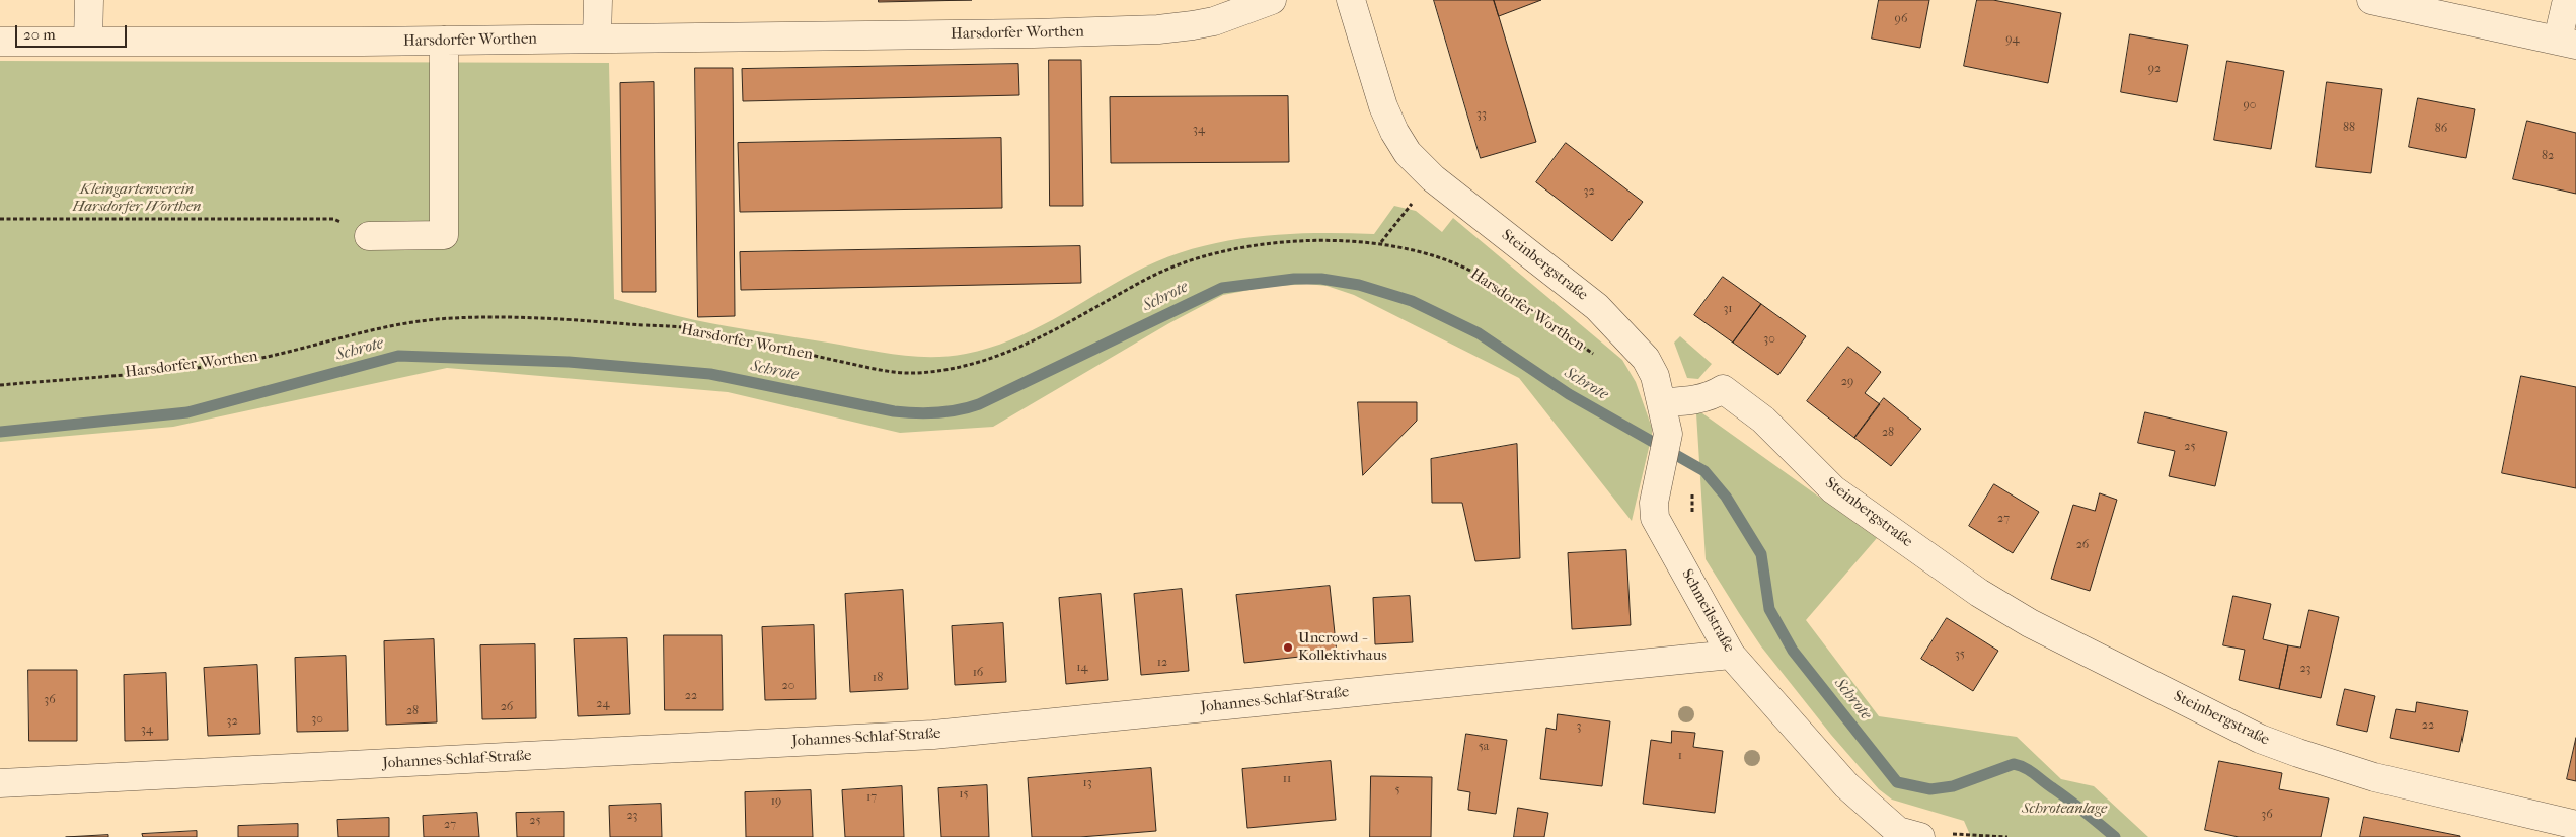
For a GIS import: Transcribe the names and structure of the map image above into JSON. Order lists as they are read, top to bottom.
{
  "streets": {
    "street": [
      "Harsdorfer Worthen",
      "Steinbergstraße",
      "Schmeilstraße",
      "Johannes-Schlaf-Straße"
    ]
  },
  "crossings": [
    ["Steinbergstraße", "Schmeilstraße"],
    ["Schmeilstraße", "Johannes-Schlaf-Straße"]
  ],
  "water": ["Schrote"],
  "parks": ["Kleingartenverein Harsdorfer Worthen", "Schroteanlage"],
  "places": ["Uncrowd - Kollektivhaus"],
  "house_numbers": [
    "96",
    "94",
    "92",
    "90",
    "33",
    "88",
    "86",
    "34",
    "82",
    "32",
    "31",
    "30",
    "29",
    "28",
    "25",
    "27",
    "26",
    "35",
    "12",
    "14",
    "23",
    "16",
    "18",
    "20",
    "22",
    "36",
    "24",
    "26",
    "28",
    "30",
    "32",
    "22",
    "3",
    "34",
    "5a",
    "1",
    "11",
    "13",
    "5",
    "15",
    "17",
    "19",
    "36",
    "23",
    "25",
    "27"
  ],
  "scale_bar": "20 m"
}
